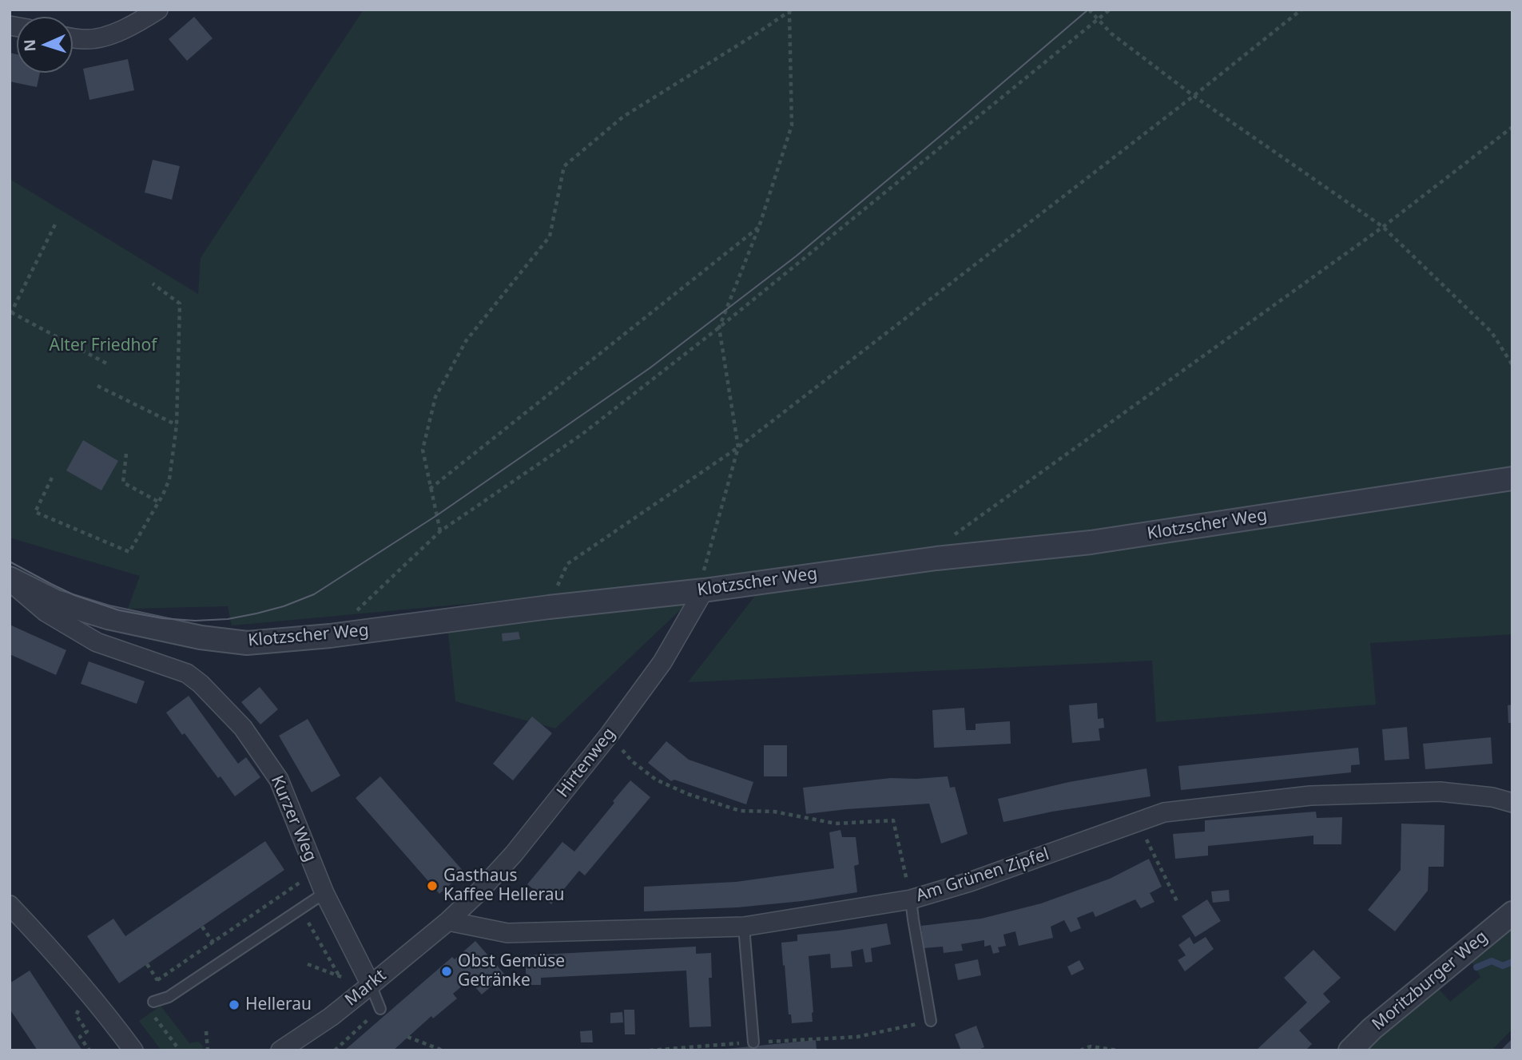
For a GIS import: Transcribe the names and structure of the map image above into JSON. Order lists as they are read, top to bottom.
{
  "streets": {
    "street": [
      "Klotzscher Weg",
      "Hirtenweg",
      "Kurzer Weg",
      "Am Grünen Zipfel",
      "Moritzburger Weg",
      "Markt"
    ]
  },
  "crossings": [
    ["Klotzscher Weg", "Hirtenweg"],
    ["Klotzscher Weg", "Kurzer Weg"],
    ["Hirtenweg", "Am Grünen Zipfel"],
    ["Hirtenweg", "Markt"],
    ["Kurzer Weg", "Markt"],
    ["Am Grünen Zipfel", "Markt"]
  ],
  "parks": ["Alter Friedhof"],
  "places": ["Gasthaus Kaffee Hellerau", "Obst Gemüse Getränke", "Hellerau"],
  "north": "left"
}
